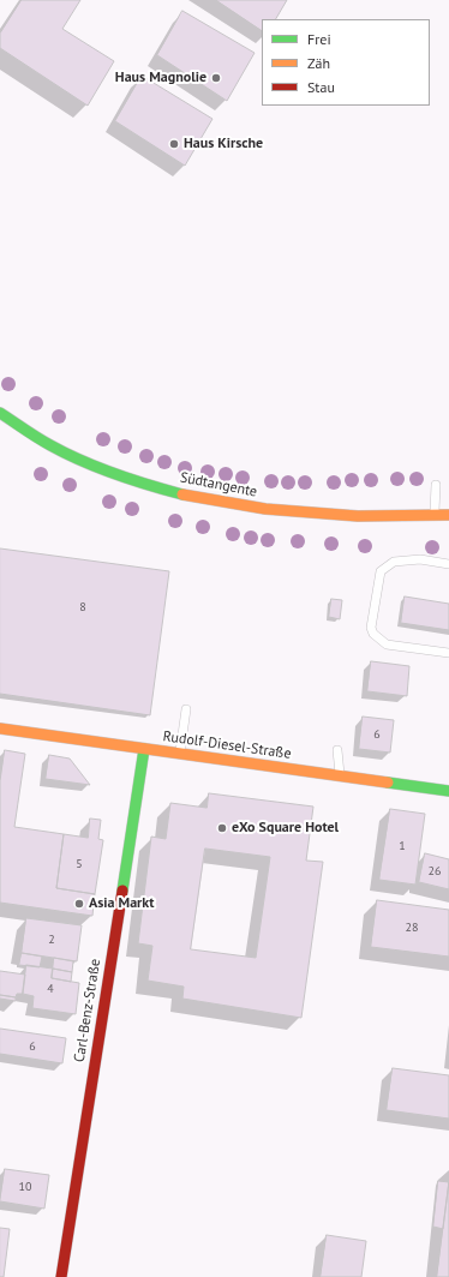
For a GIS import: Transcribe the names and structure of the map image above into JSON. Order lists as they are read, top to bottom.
{
  "streets": {
    "street": ["Südtangente", "Rudolf-Diesel-Straße", "Carl-Benz-Straße"]
  },
  "crossings": [
    ["Rudolf-Diesel-Straße", "Carl-Benz-Straße"]
  ],
  "places": [
    "Haus Magnolie",
    "Haus Kirsche",
    "eXo Square Hotel",
    "Asia Markt"
  ],
  "house_numbers": [
    "8",
    "6",
    "1",
    "5",
    "26",
    "28",
    "2",
    "4",
    "6",
    "10"
  ],
  "legend": ["Frei", "Zäh", "Stau"]
}
